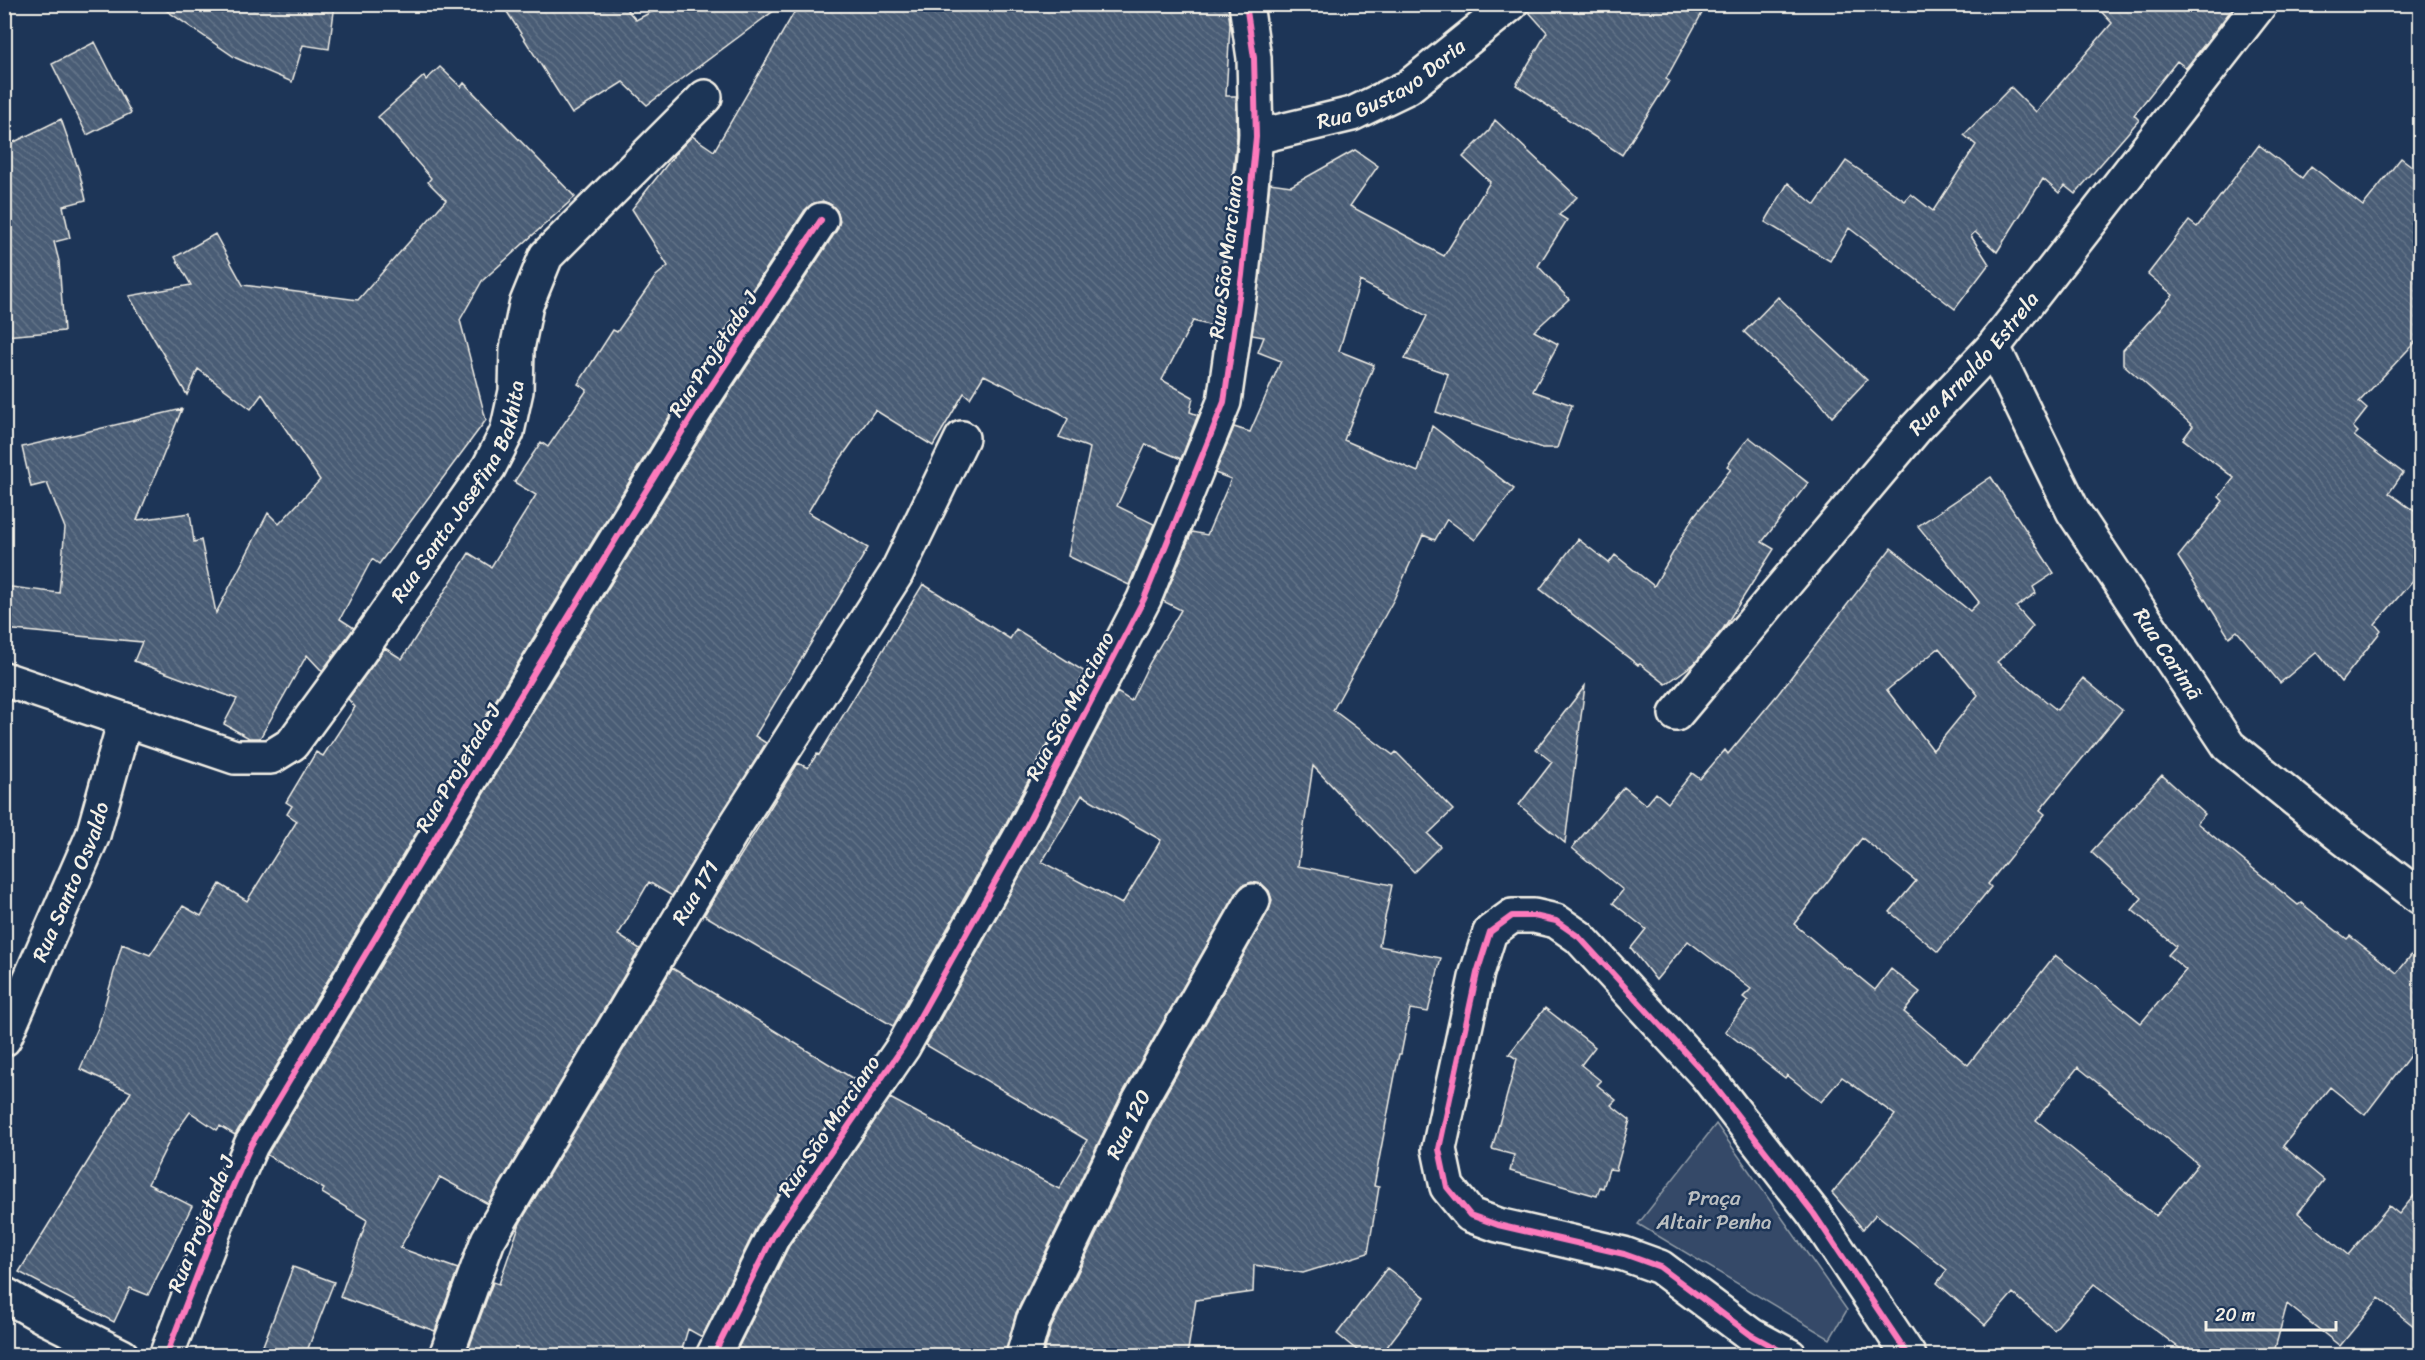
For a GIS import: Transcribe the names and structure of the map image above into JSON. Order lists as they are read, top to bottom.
{
  "streets": {
    "street": [
      "Rua Gustavo Doria",
      "Rua São Marciano",
      "Rua Projetada J",
      "Rua Arnaldo Estrela",
      "Rua Santa Josefina Bakhita",
      "Rua Carimã",
      "Rua Santo Osvaldo",
      "Rua 171",
      "Rua 120"
    ]
  },
  "crossings": [
    ["Rua Gustavo Doria", "Rua São Marciano"],
    ["Rua Arnaldo Estrela", "Rua Carimã"],
    ["Rua Santa Josefina Bakhita", "Rua Santo Osvaldo"]
  ],
  "parks": ["Praça Altair Penha"],
  "scale_bar": "20 m"
}
